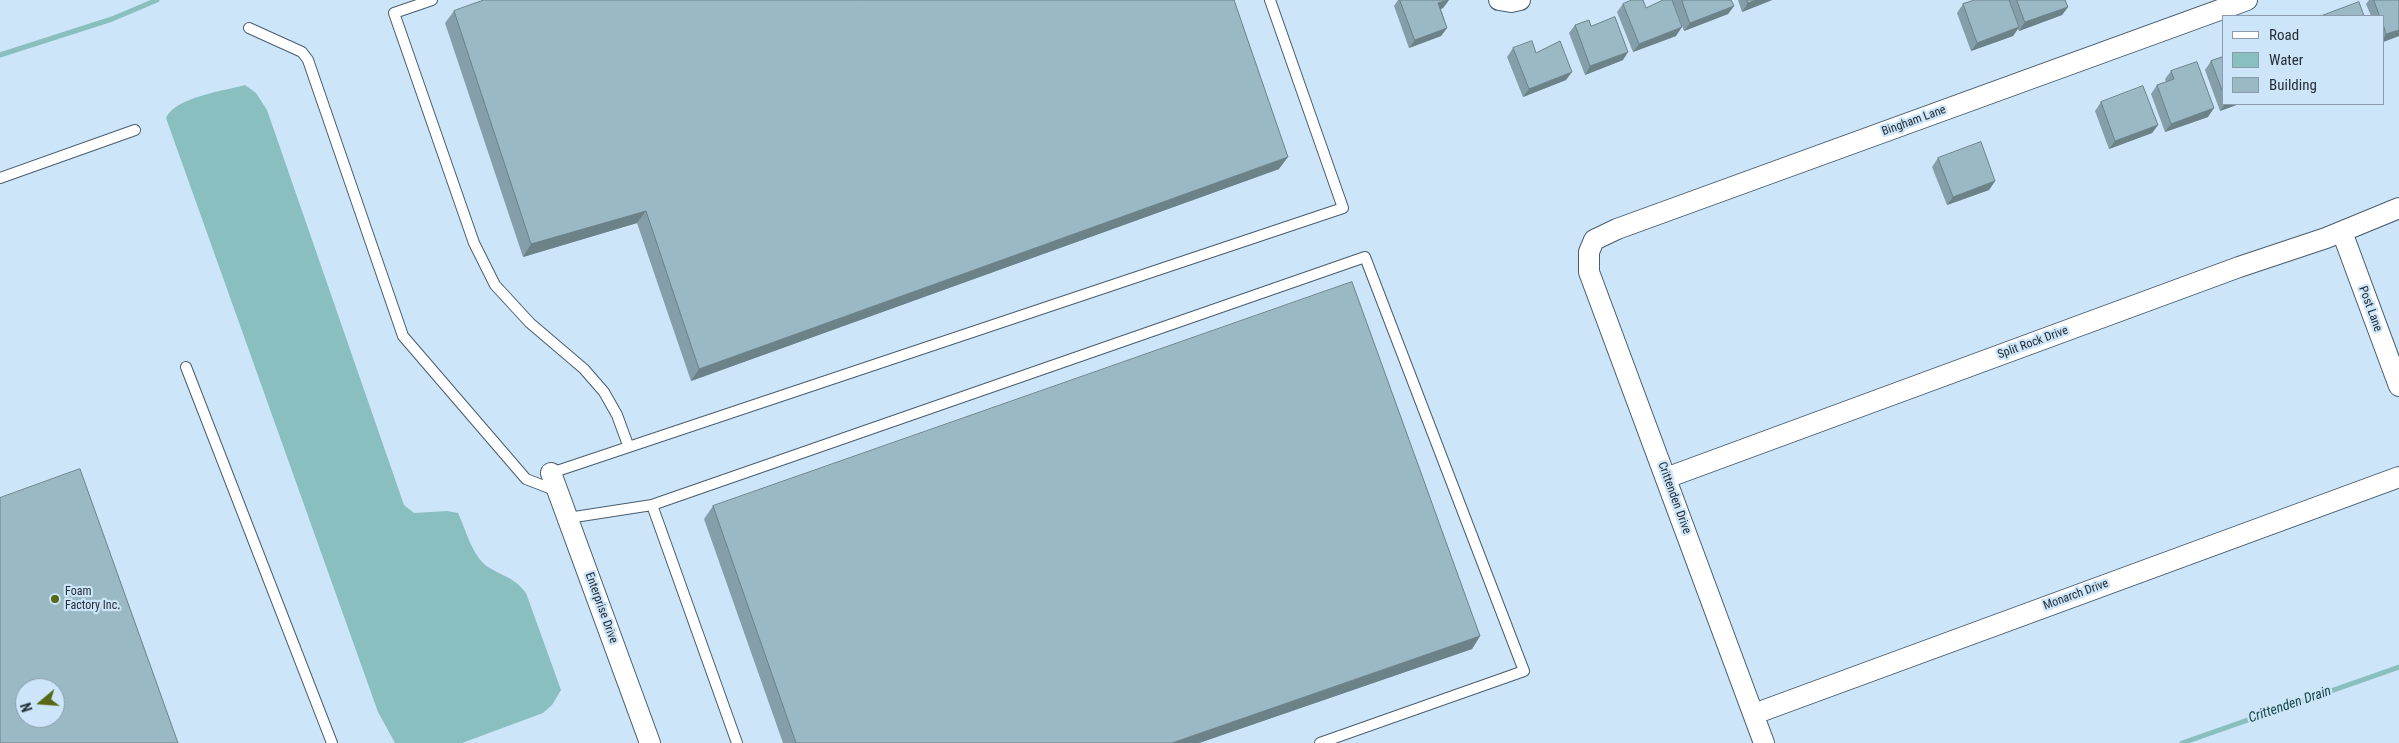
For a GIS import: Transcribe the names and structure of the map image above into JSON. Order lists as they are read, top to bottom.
{
  "streets": {
    "street": [
      "Bingham Lane",
      "Post Lane",
      "Split Rock Drive",
      "Crittenden Drive",
      "Monarch Drive",
      "Enterprise Drive"
    ]
  },
  "crossings": [
    ["Bingham Lane", "Crittenden Drive"],
    ["Post Lane", "Split Rock Drive"],
    ["Split Rock Drive", "Crittenden Drive"],
    ["Crittenden Drive", "Monarch Drive"]
  ],
  "water": ["Crittenden Drain"],
  "places": ["Foam Factory Inc."],
  "legend": ["Road", "Water", "Building"],
  "north": "left"
}
